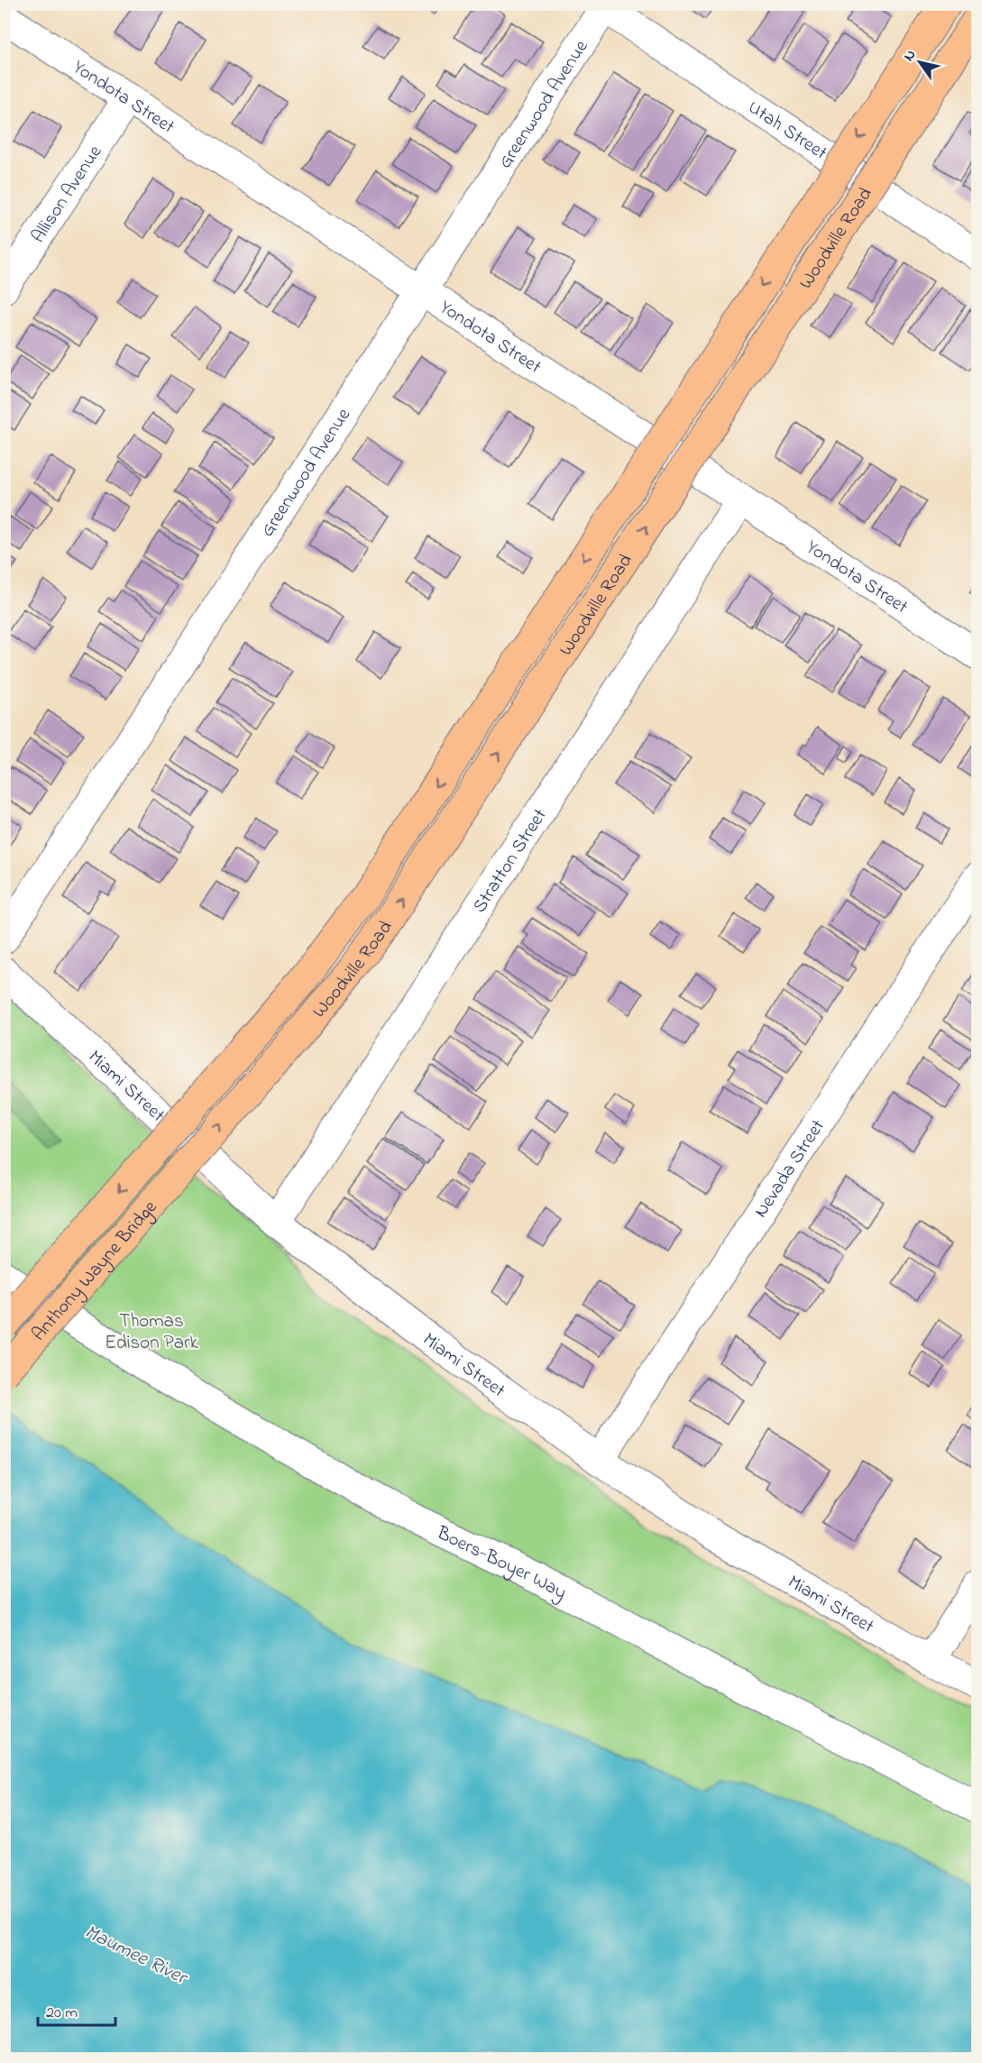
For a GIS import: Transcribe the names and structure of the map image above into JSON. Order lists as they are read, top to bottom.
{
  "streets": {
    "main road": ["Woodville Road", "Anthony Wayne Bridge"],
    "street": [
      "Yondota Street",
      "Greenwood Avenue",
      "Utah Street",
      "Allison Avenue",
      "Stratton Street",
      "Miami Street",
      "Nevada Street",
      "Boers-Boyer Way"
    ]
  },
  "crossings": [
    ["Yondota Street", "Greenwood Avenue"],
    ["Yondota Street", "Allison Avenue"],
    ["Yondota Street", "Stratton Street"],
    ["Greenwood Avenue", "Utah Street"],
    ["Woodville Road", "Anthony Wayne Bridge"],
    ["Stratton Street", "Miami Street"],
    ["Miami Street", "Nevada Street"]
  ],
  "water": ["Maumee River"],
  "parks": ["Thomas Edison Park"],
  "scale_bar": "20 m",
  "north": "top left"
}
